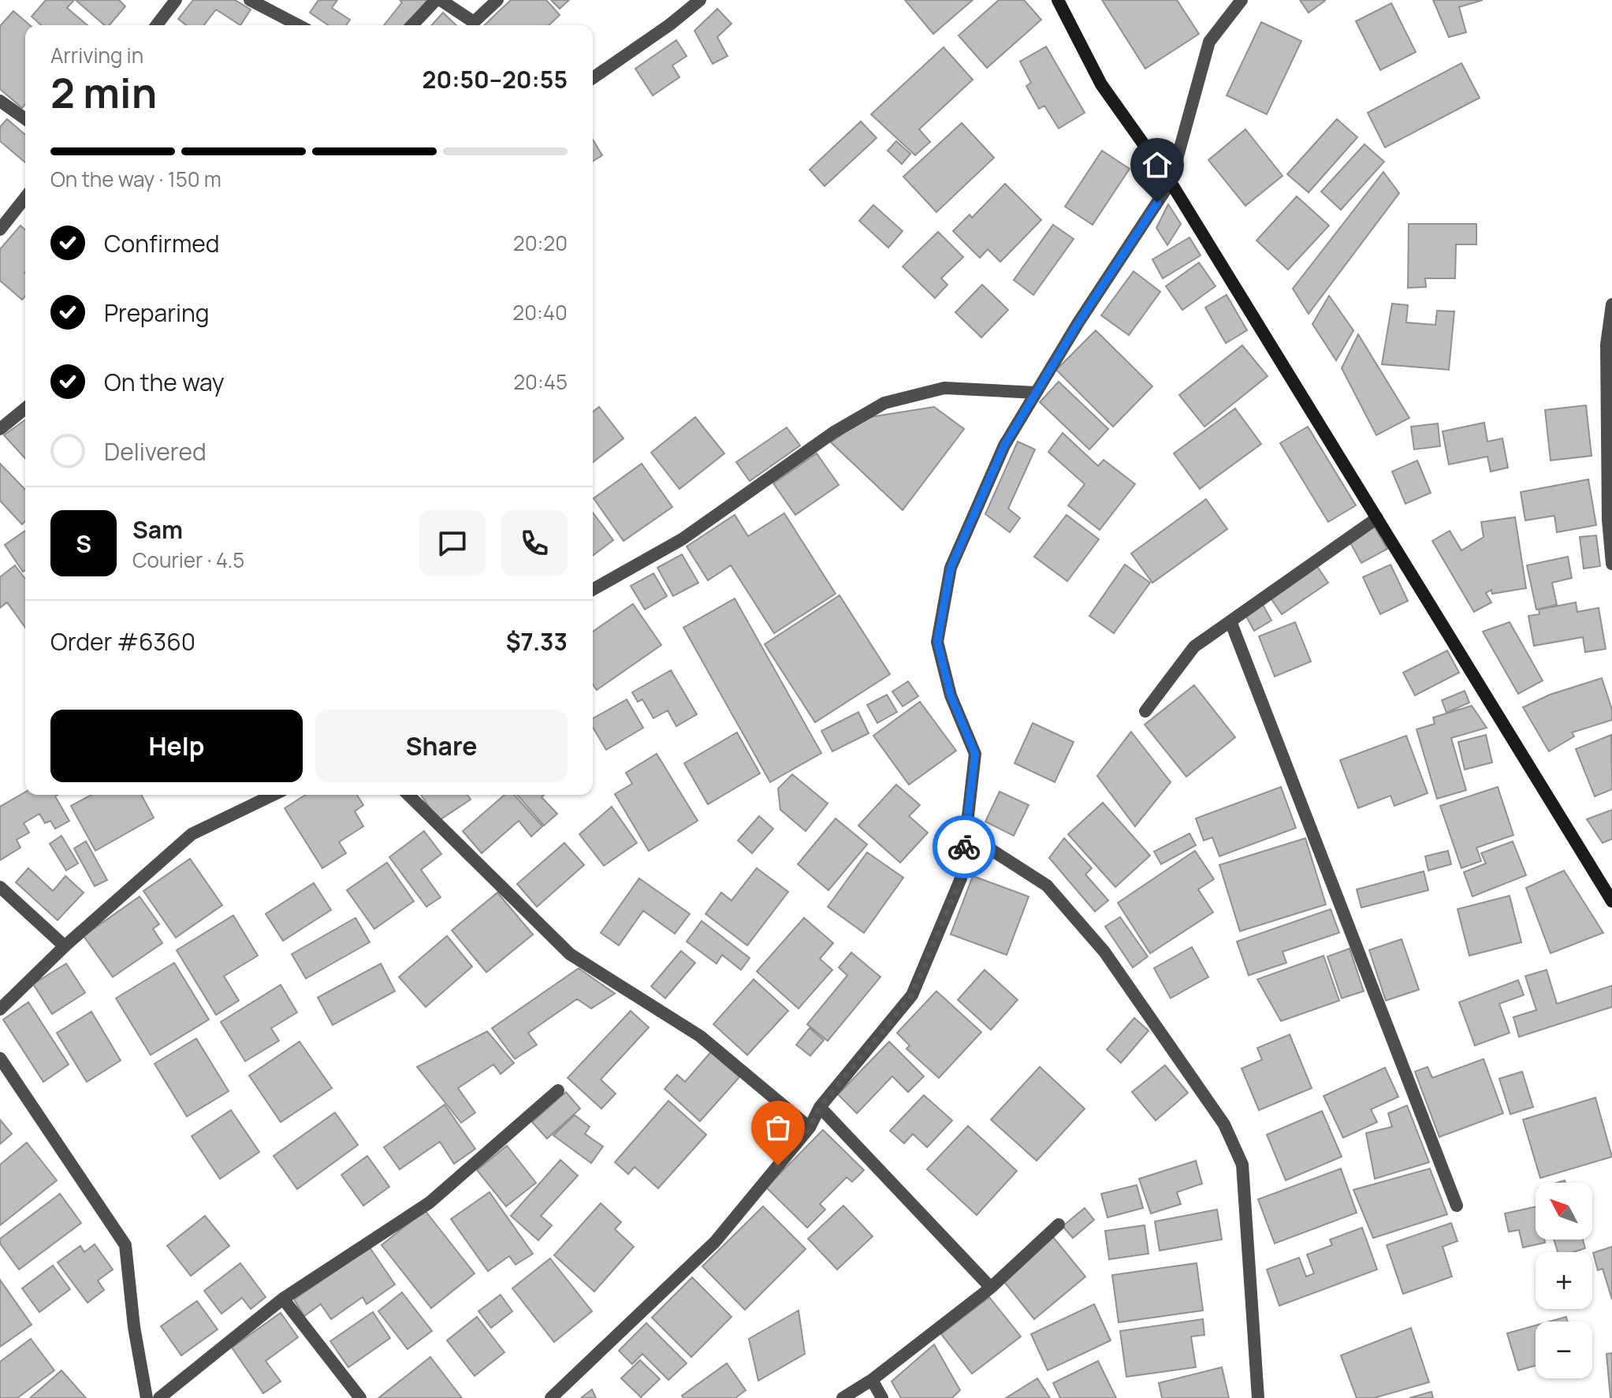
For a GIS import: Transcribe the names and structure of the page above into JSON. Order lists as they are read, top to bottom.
{
  "north": "top left",
  "page": {
    "heading": ["2 min", "Arriving in", "20:50–20:55"],
    "panel": [
      "Sam",
      "Courier · 4.5",
      "Order #6360",
      "$7.33"
    ],
    "bar": "On the way · 150 m",
    "list": [
      ["Confirmed", "20:20"],
      ["Preparing", "20:40"],
      ["On the way", "20:45"],
      "Delivered"
    ],
    "round": "S",
    "buttons": ["Help", "Share"],
    "map_buttons": ["+", "−"]
  }
}
